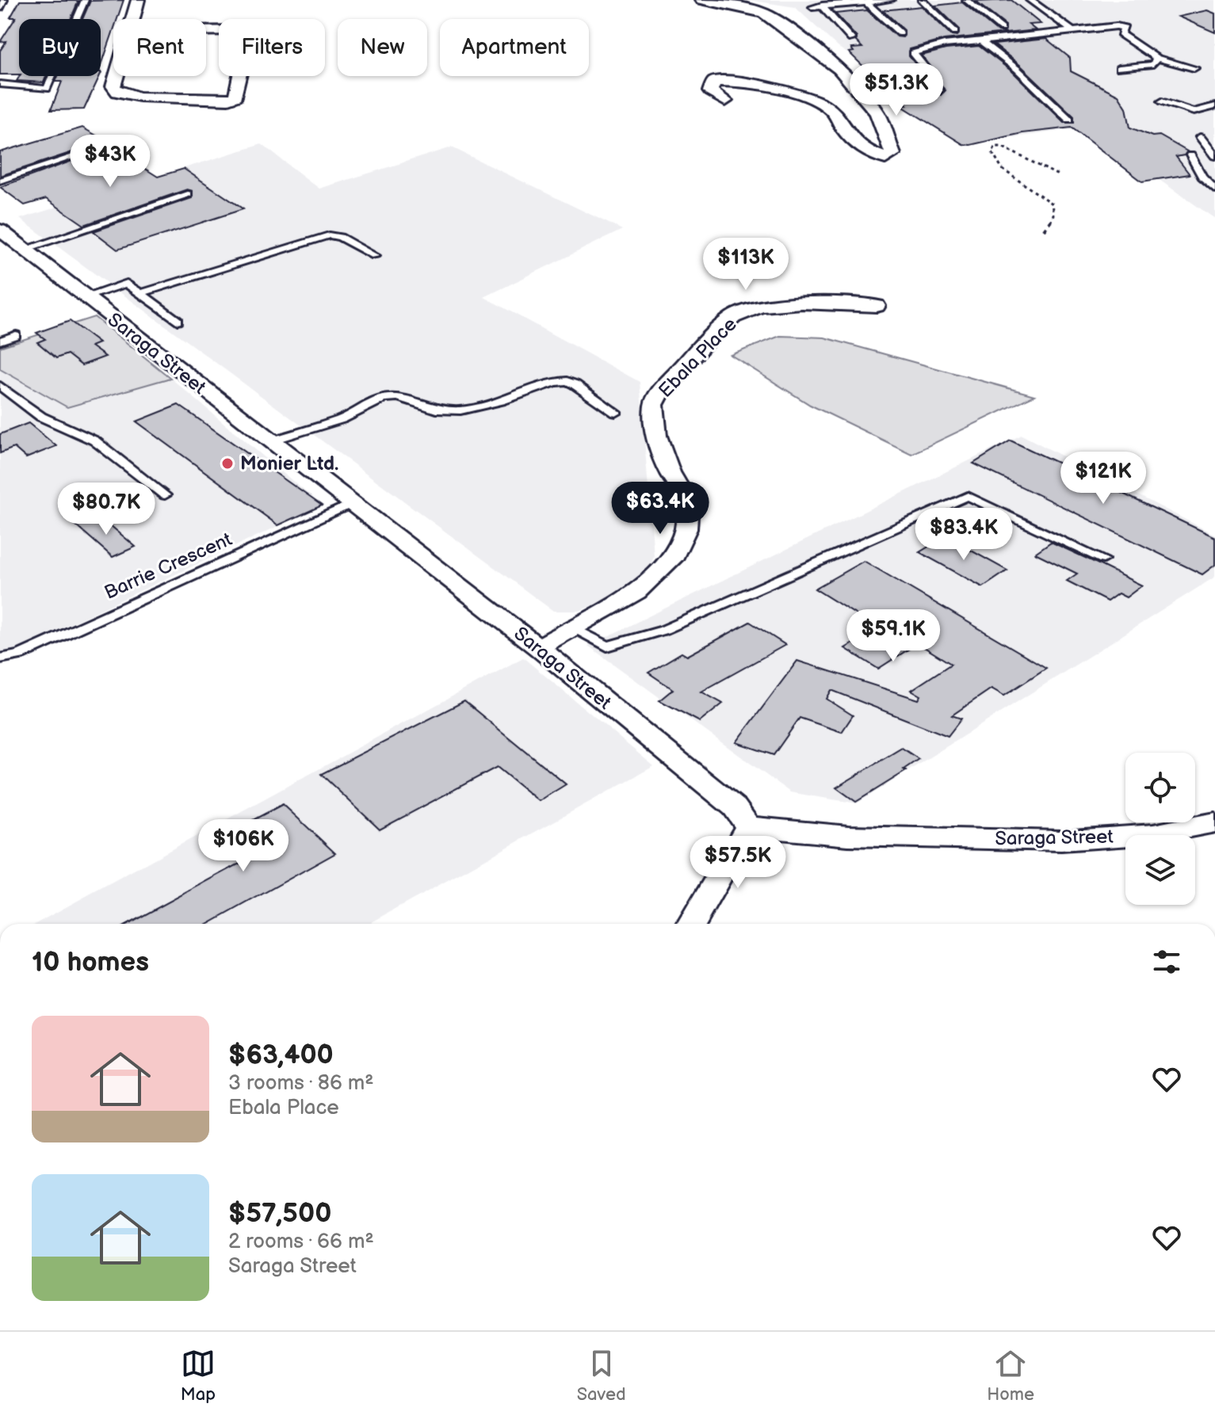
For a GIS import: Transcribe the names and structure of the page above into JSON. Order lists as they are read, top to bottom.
{
  "streets": {
    "street": ["Saraga Street", "Ebala Place"],
    "lane": ["Barrie Crescent"]
  },
  "crossings": [
    ["Saraga Street", "Ebala Place"],
    ["Saraga Street", "Barrie Crescent"]
  ],
  "places": ["Monier Ltd."],
  "page": {
    "chip": [
      "Buy",
      "Rent",
      "Filters",
      "New",
      "Apartment"
    ],
    "price": [
      "$51.3K",
      "$43K",
      "$113K",
      "$121K",
      "$63.4K",
      "$80.7K",
      "$83.4K",
      "$59.1K",
      "$106K",
      "$57.5K"
    ],
    "heading": "10 homes",
    "list": [
      {
        "name": "$63,400",
        "note": "3 rooms · 86 m² · Ebala Place"
      },
      {
        "name": "$57,500",
        "note": "2 rooms · 66 m² · Saraga Street"
      }
    ],
    "tabs": ["Map", "Saved", "Home"]
  }
}
